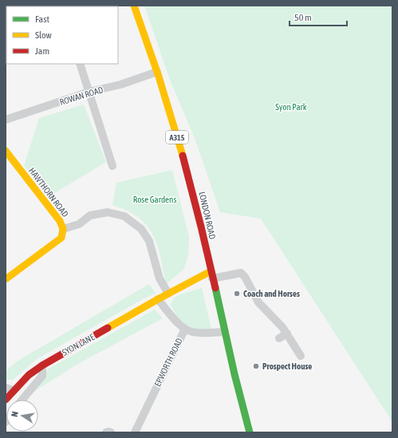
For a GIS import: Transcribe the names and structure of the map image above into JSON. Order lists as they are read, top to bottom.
{
  "streets": {
    "main road": [
      "A315",
      "HAWTHORN ROAD",
      "LONDON ROAD",
      "SYON LANE"
    ],
    "street": ["ROWAN ROAD", "EPWORTH ROAD"]
  },
  "crossings": [
    ["ROWAN ROAD", "LONDON ROAD"],
    ["LONDON ROAD", "SYON LANE"],
    ["LONDON ROAD", "EPWORTH ROAD"]
  ],
  "parks": ["Syon Park", "Rose Gardens"],
  "places": ["Coach and Horses", "Prospect House"],
  "legend": ["Fast", "Slow", "Jam"],
  "scale_bar": "50 m",
  "north": "left"
}
